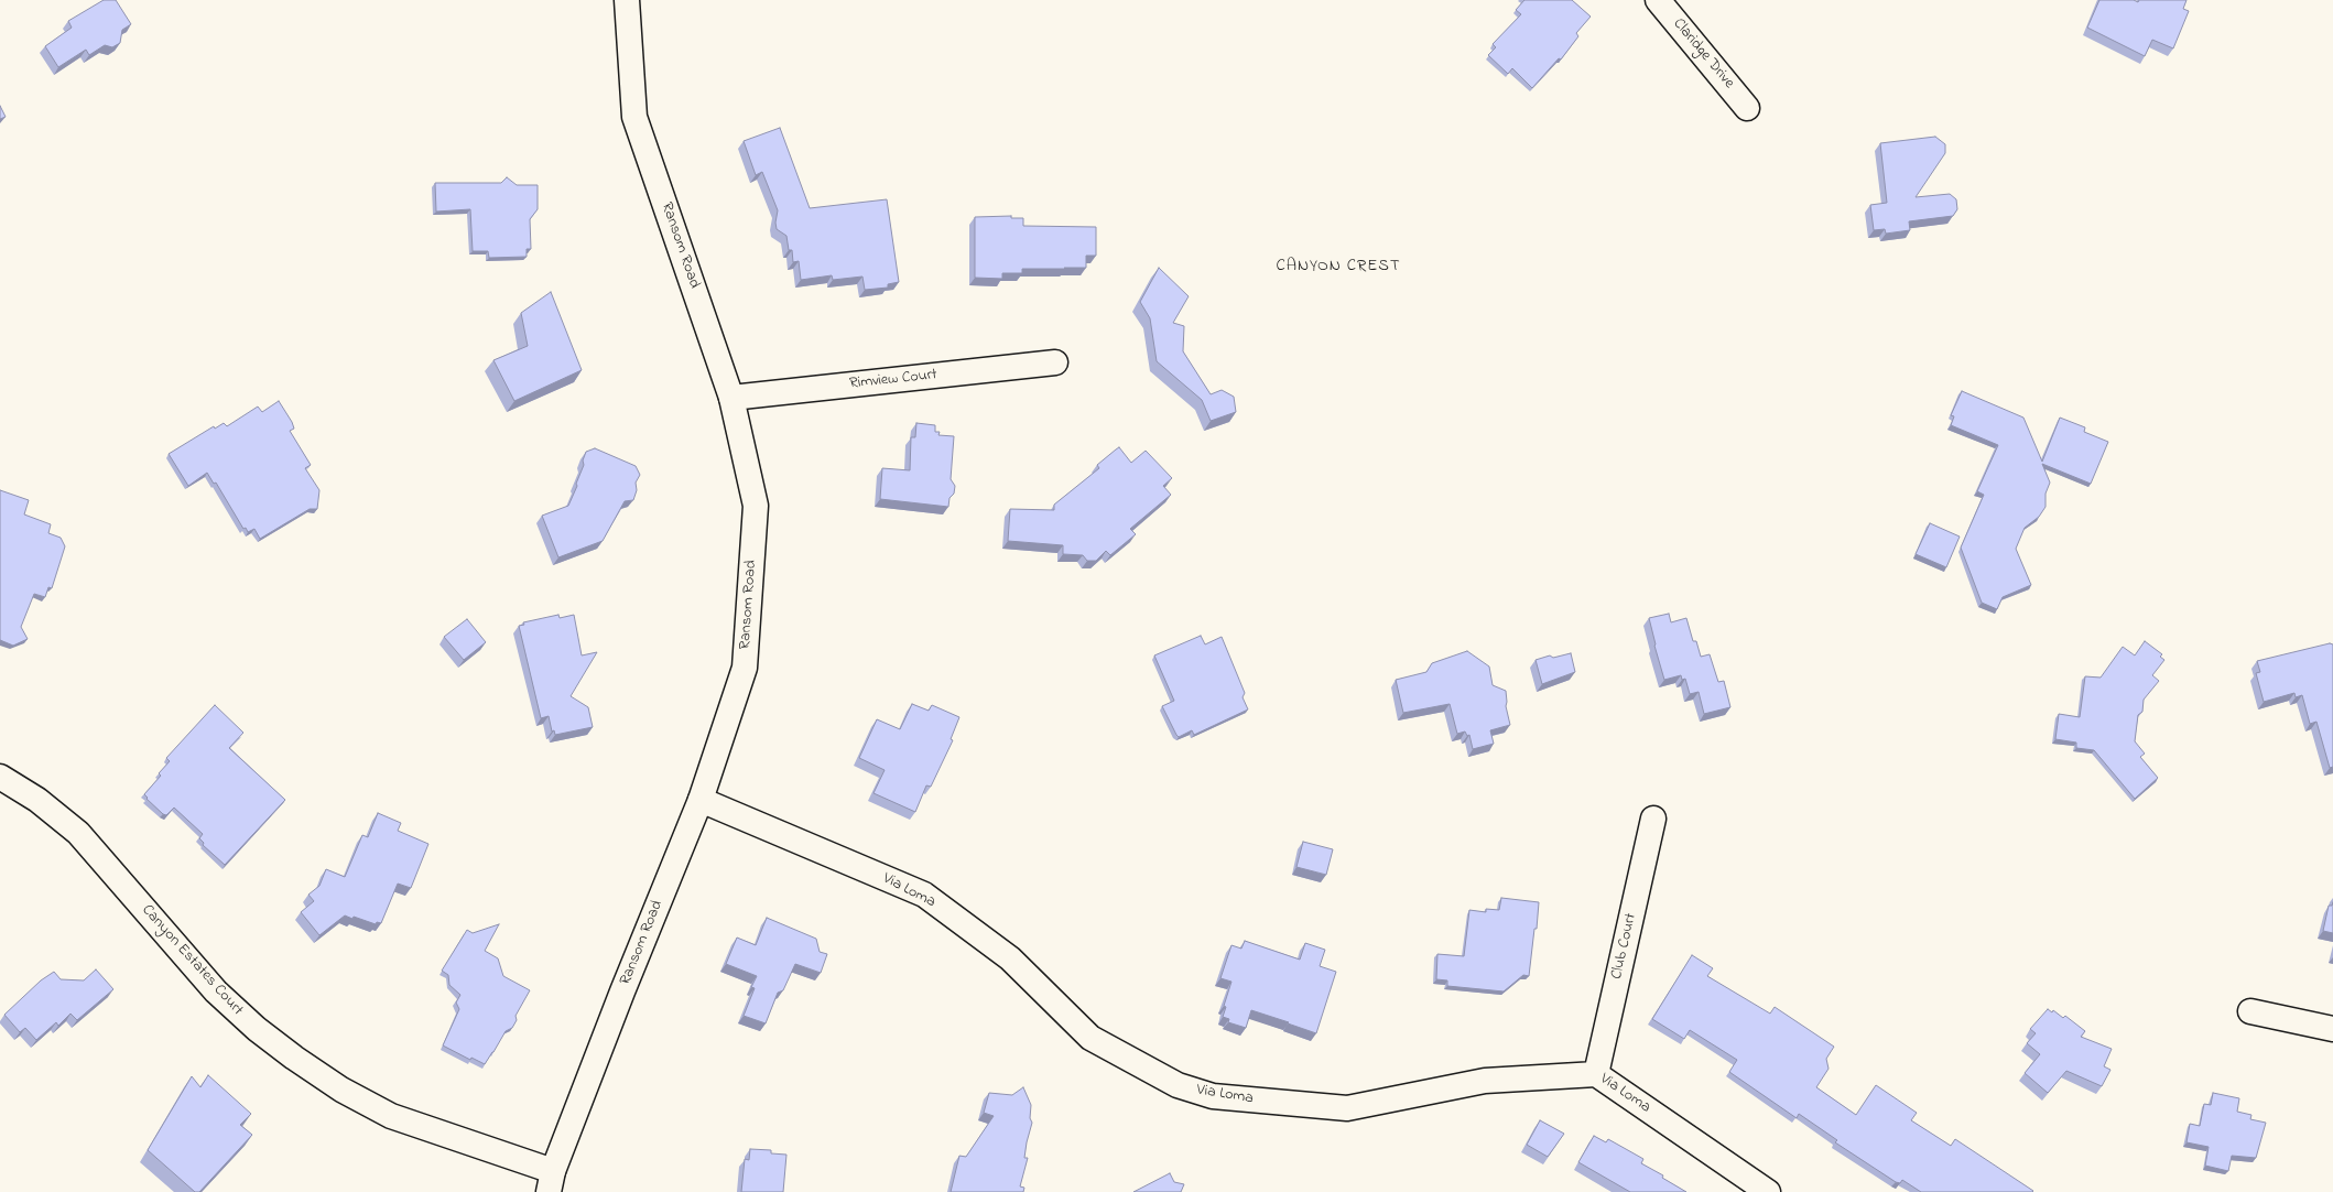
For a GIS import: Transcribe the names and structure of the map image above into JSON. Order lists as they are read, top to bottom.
{
  "streets": {
    "street": [
      "Claridge Drive",
      "Ransom Road",
      "Rimview Court",
      "Via Loma",
      "Club Court",
      "Canyon Estates Court"
    ]
  },
  "crossings": [
    ["Ransom Road", "Rimview Court"],
    ["Ransom Road", "Via Loma"],
    ["Ransom Road", "Canyon Estates Court"],
    ["Via Loma", "Club Court"]
  ],
  "districts": ["CANYON CREST"]
}
